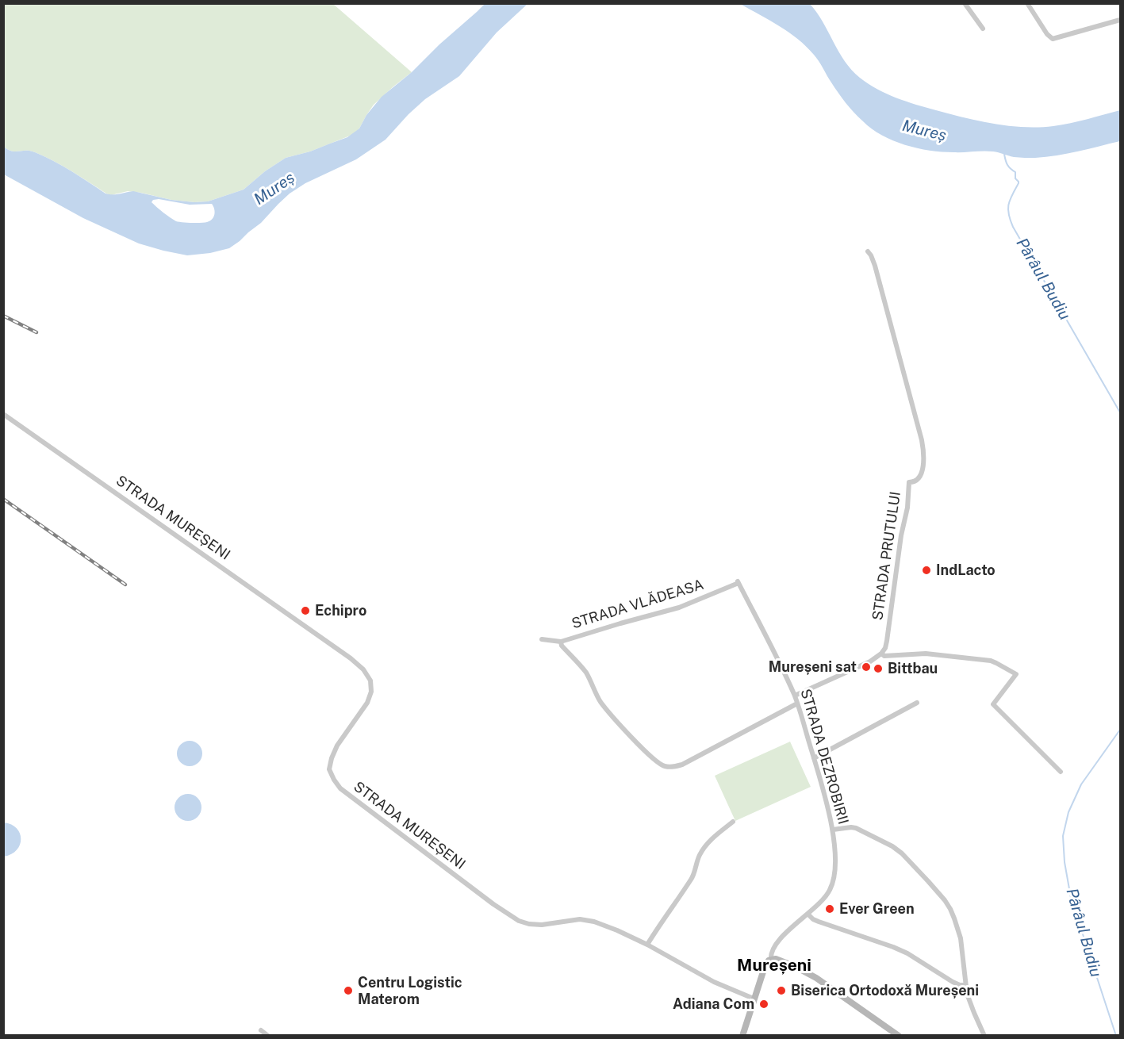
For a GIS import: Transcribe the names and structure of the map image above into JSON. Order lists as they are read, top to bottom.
{
  "streets": {
    "main road": ["STRADA DEZROBIRII"],
    "street": ["STRADA MUREȘENI", "STRADA PRUTULUI", "STRADA VLĂDEASA"]
  },
  "crossings": [
    ["STRADA MUREȘENI", "STRADA DEZROBIRII"],
    ["STRADA VLĂDEASA", "STRADA DEZROBIRII"]
  ],
  "districts": ["Mureșeni"],
  "water": ["Mureș", "Pârâul Budiu"],
  "places": [
    "IndLacto",
    "Echipro",
    "Mureșeni sat",
    "Bittbau",
    "Ever Green",
    "Centru Logistic Materom",
    "Biserica Ortodoxă Mureșeni",
    "Adiana Com"
  ]
}
